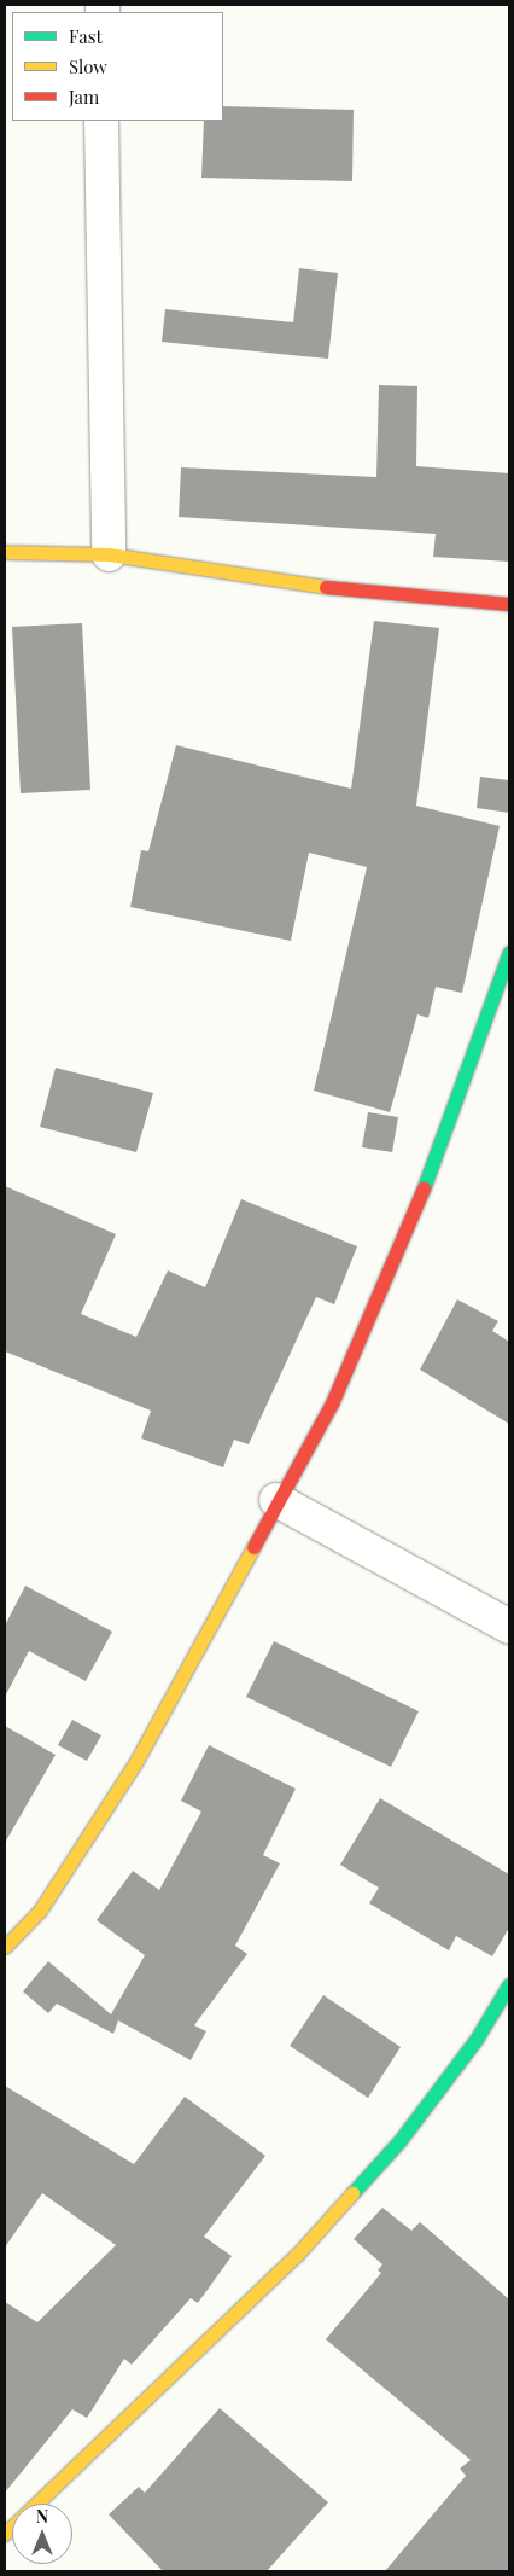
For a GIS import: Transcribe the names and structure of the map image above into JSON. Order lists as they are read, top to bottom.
{
  "legend": ["Fast", "Slow", "Jam"],
  "north": "top"
}
